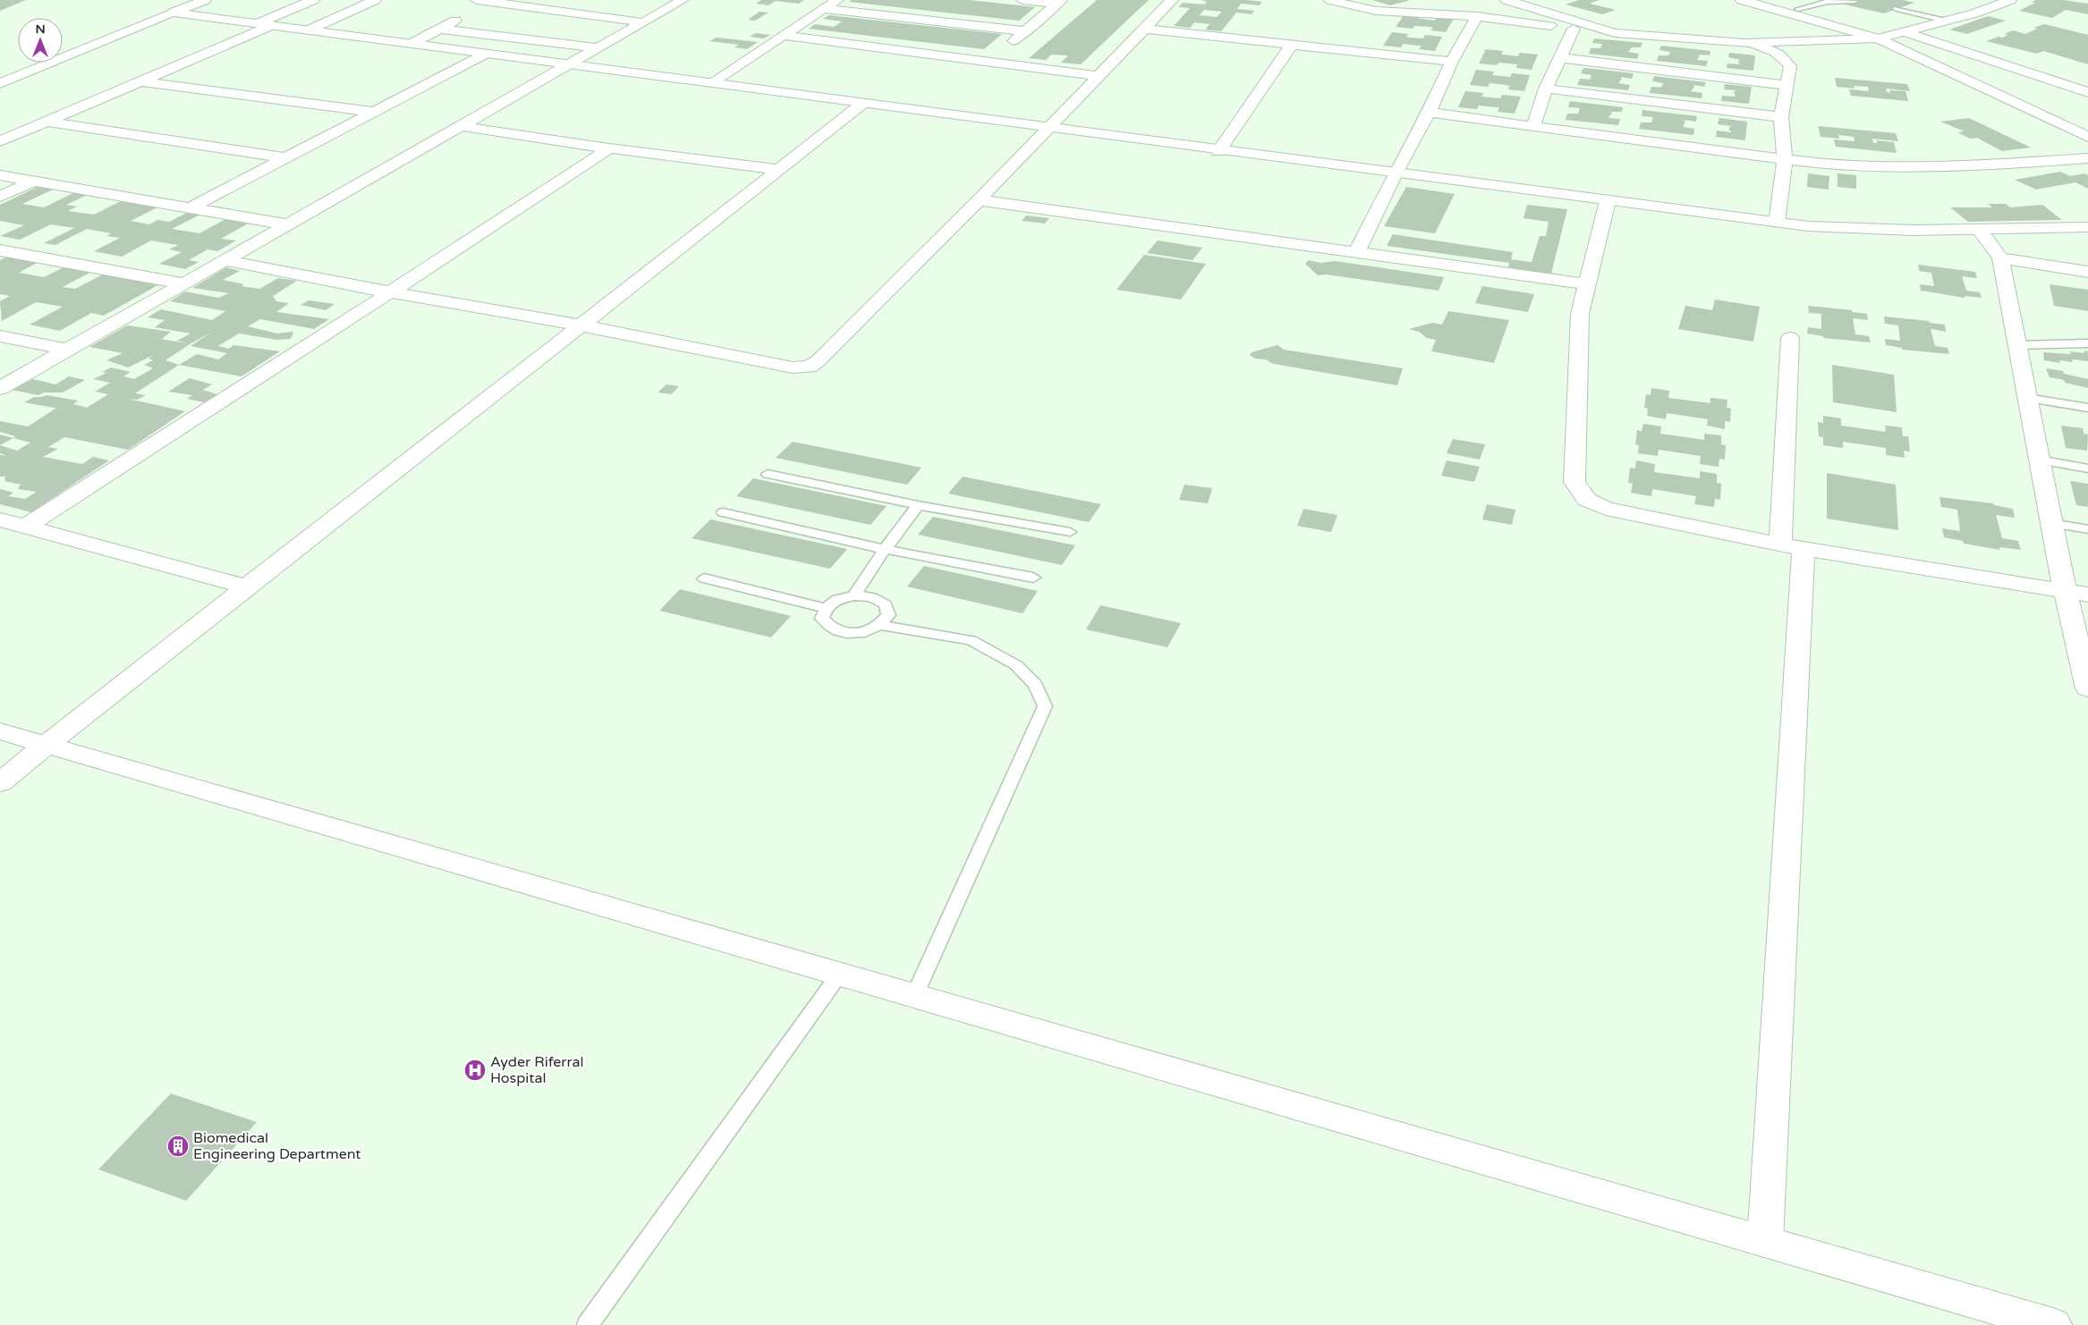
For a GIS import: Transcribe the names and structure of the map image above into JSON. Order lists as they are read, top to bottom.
{
  "places": {
    "hospital": ["Ayder Riferral Hospital"],
    "building": ["Biomedical Engineering Department"]
  },
  "north": "top"
}
